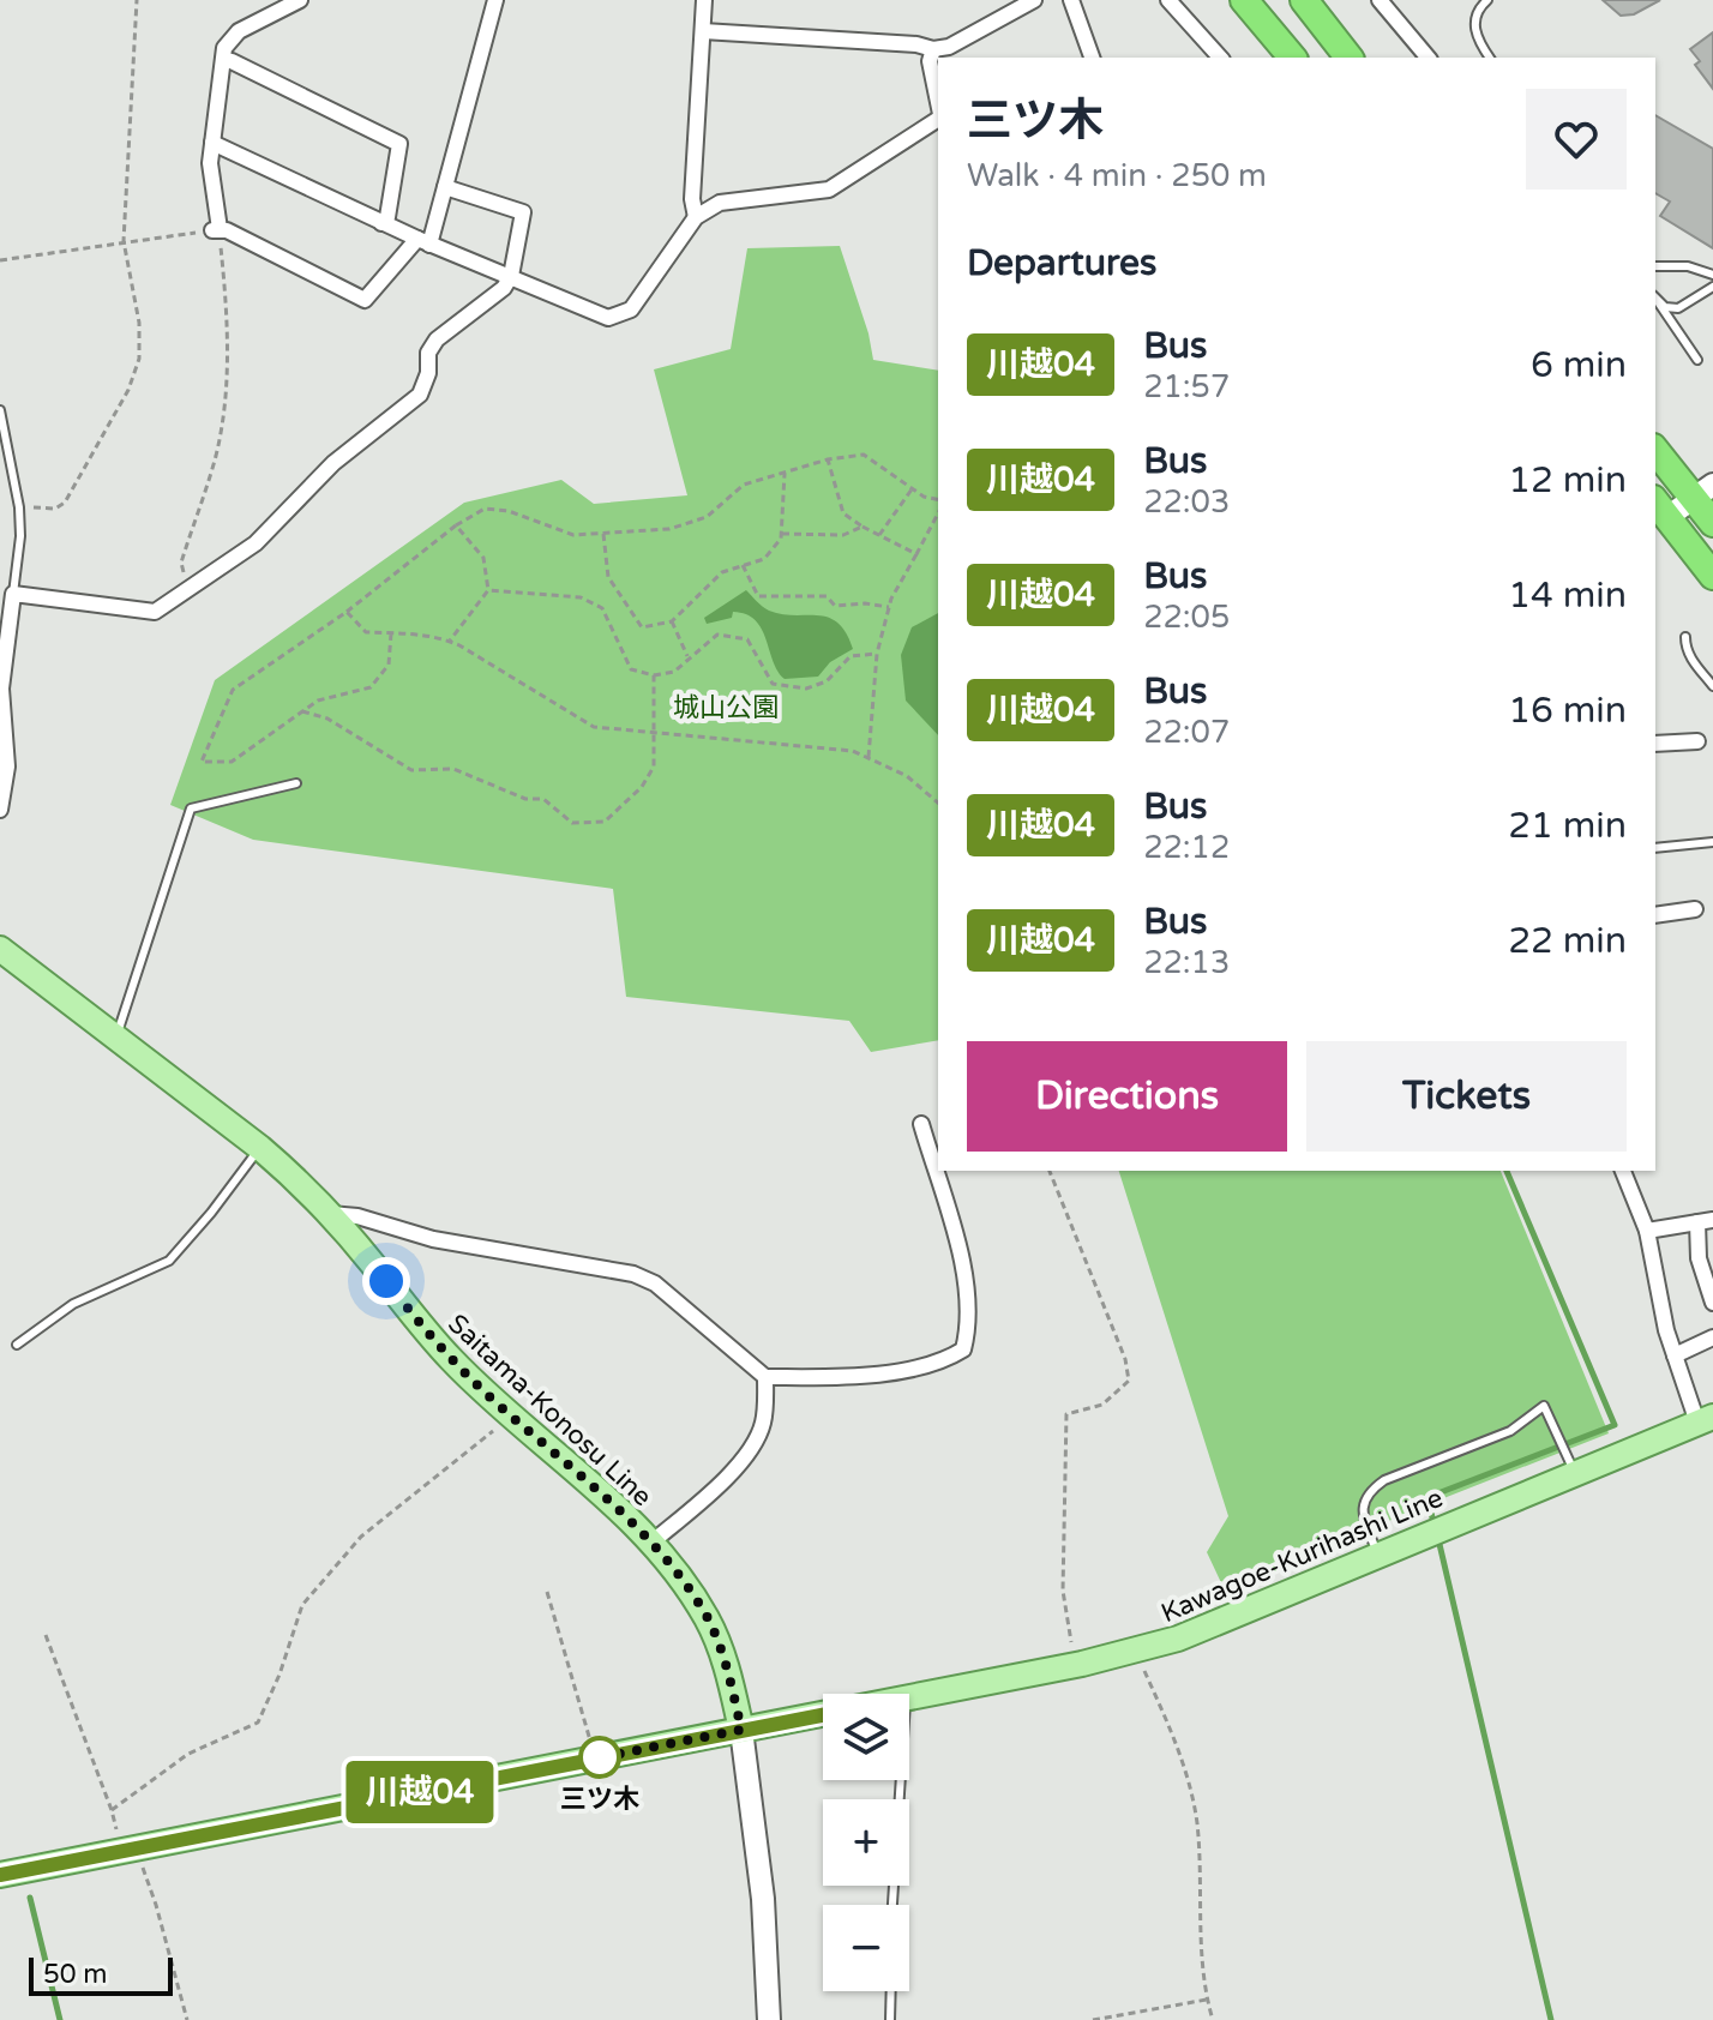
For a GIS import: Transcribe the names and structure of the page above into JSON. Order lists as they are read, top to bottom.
{
  "streets": {
    "main road": ["Saitama-Konosu Line", "Kawagoe-Kurihashi Line"]
  },
  "crossings": [
    ["Saitama-Konosu Line", "Kawagoe-Kurihashi Line"]
  ],
  "parks": ["城山公園"],
  "places": ["三ツ木"],
  "lines": ["bus line 川越04"],
  "scale_bar": "50 m",
  "page": {
    "on_map": "川越04",
    "heading": [
      ["三ツ木", "Walk · 4 min · 250 m"],
      "Departures"
    ],
    "list": [
      {
        "mark": "川越04",
        "name": "Bus",
        "note": "21:57",
        "value": "6 min"
      },
      {
        "mark": "川越04",
        "name": "Bus",
        "note": "22:03",
        "value": "12 min"
      },
      {
        "mark": "川越04",
        "name": "Bus",
        "note": "22:05",
        "value": "14 min"
      },
      {
        "mark": "川越04",
        "name": "Bus",
        "note": "22:07",
        "value": "16 min"
      },
      {
        "mark": "川越04",
        "name": "Bus",
        "note": "22:12",
        "value": "21 min"
      },
      {
        "mark": "川越04",
        "name": "Bus",
        "note": "22:13",
        "value": "22 min"
      }
    ],
    "buttons": ["Directions", "Tickets"],
    "map_buttons": ["+", "−"],
    "scale": "50 m"
  }
}
